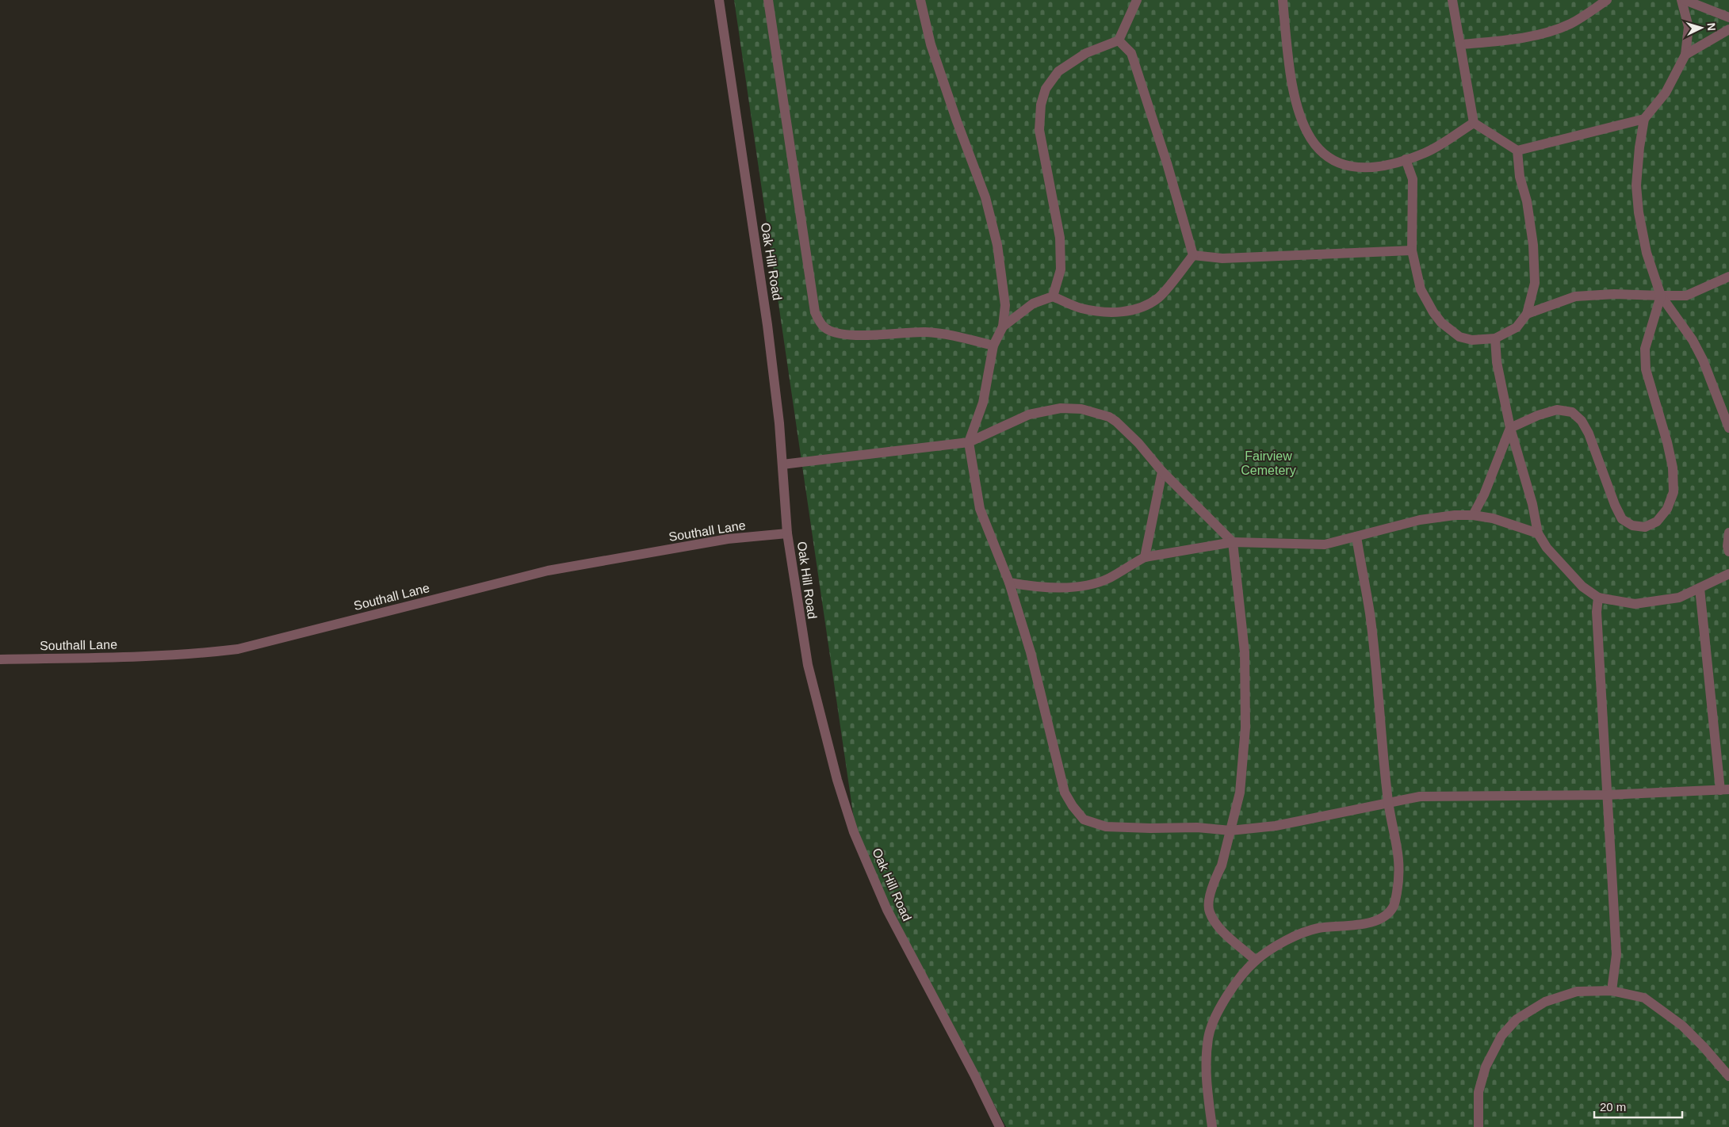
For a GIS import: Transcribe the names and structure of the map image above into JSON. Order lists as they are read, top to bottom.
{
  "streets": {
    "street": ["Oak Hill Road", "Southall Lane"]
  },
  "crossings": [
    ["Oak Hill Road", "Southall Lane"]
  ],
  "parks": ["Fairview Cemetery"],
  "scale_bar": "20 m",
  "north": "right"
}
